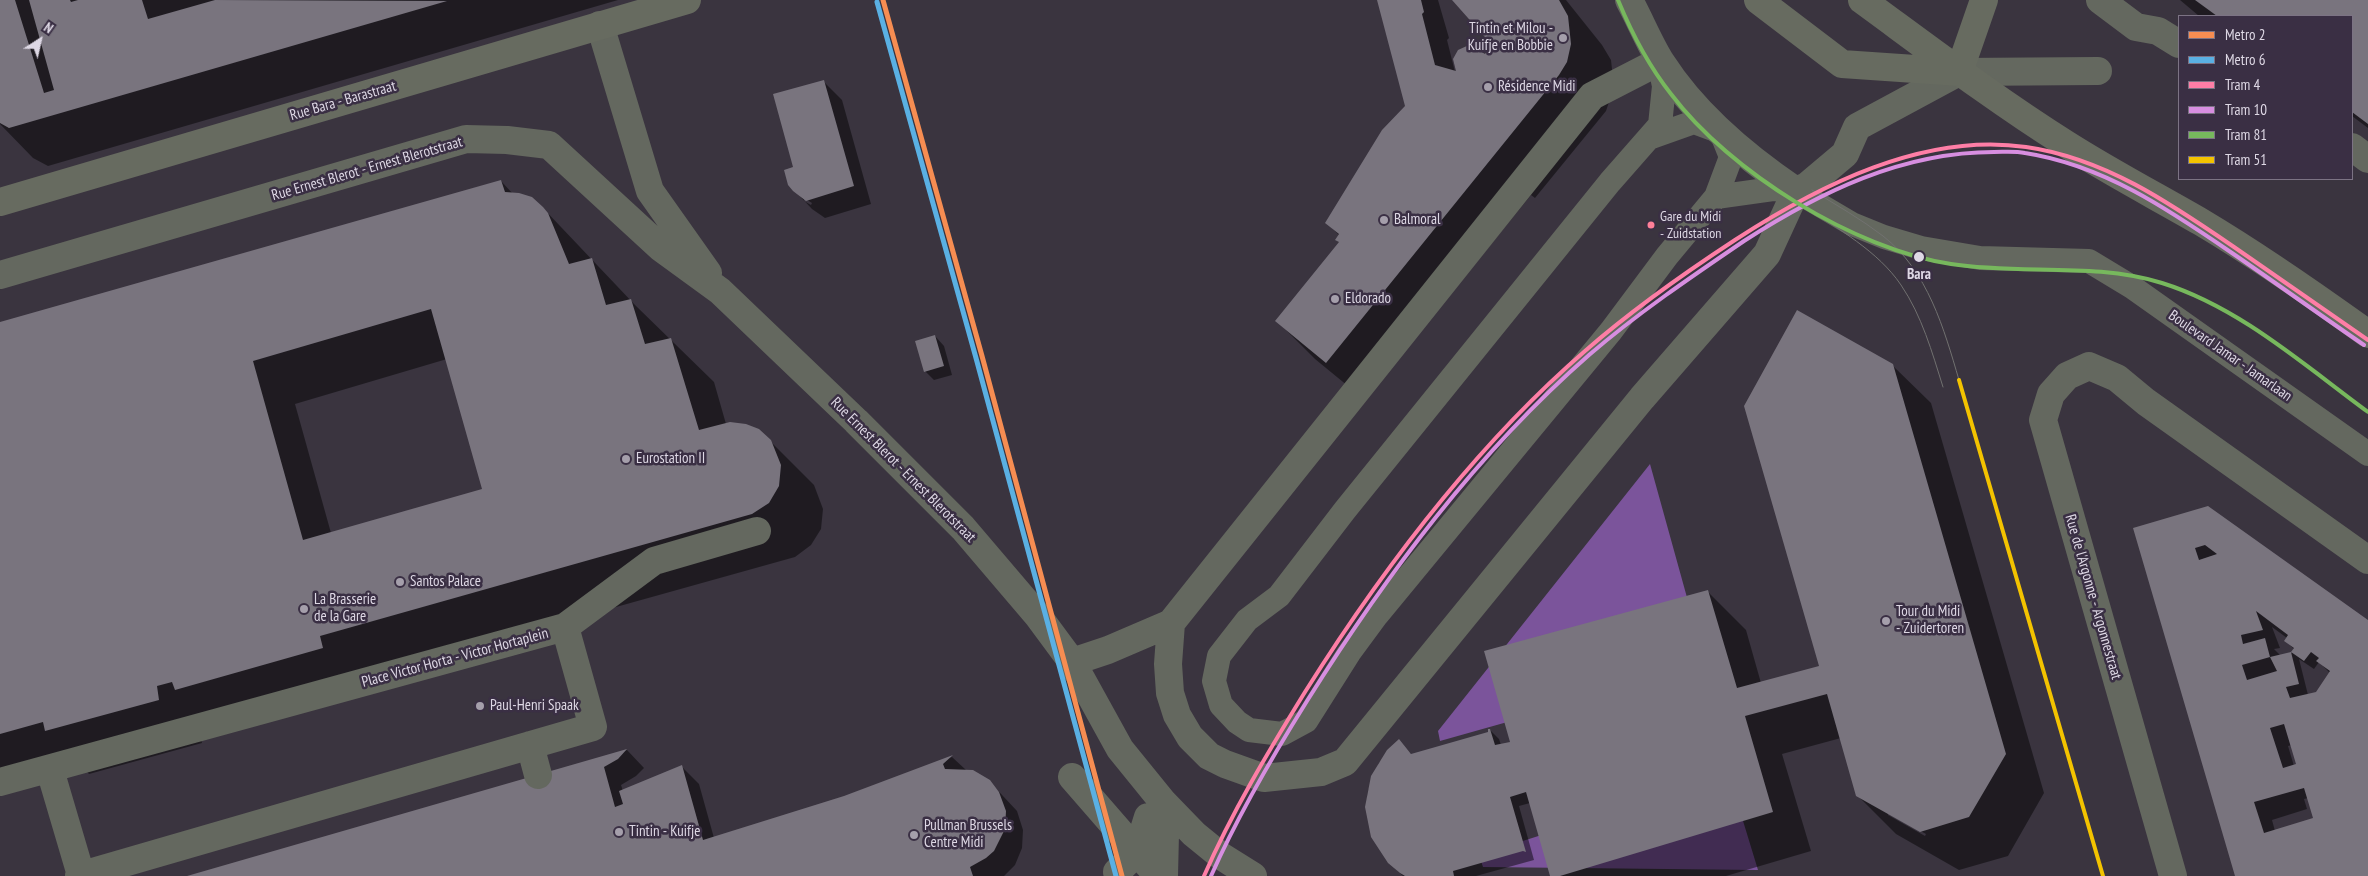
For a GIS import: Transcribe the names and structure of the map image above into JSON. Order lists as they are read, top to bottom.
{
  "streets": {
    "main road": ["Rue Bara - Barastraat"],
    "street": ["Rue Ernest Blerot - Ernest Blerotstraat", "Rue de l'Argonne - Argonnestraat", "Place Victor Horta - Victor Hortaplein"],
    "lane": ["Boulevard Jamar - Jamarlaan"]
  },
  "crossings": [
    ["Rue Bara - Barastraat", "Rue Ernest Blerot - Ernest Blerotstraat"]
  ],
  "places": [
    "Tintin et Milou - Kuifje en Bobbie",
    "Résidence Midi",
    "Balmoral",
    "Gare du Midi - Zuidstation",
    "Bara",
    "Eldorado",
    "Eurostation II",
    "Santos Palace",
    "La Brasserie de la Gare",
    "Tour du Midi - Zuidertoren",
    "Paul-Henri Spaak",
    "Tintin - Kuifje",
    "Pullman Brussels Centre Midi"
  ],
  "lines": [
    "metro line 2",
    "tram line 81",
    "metro line 6",
    "tram line 4",
    "tram line 10",
    "tram line 51"
  ],
  "legend": [
    "Metro 2",
    "Metro 6",
    "Tram 4",
    "Tram 10",
    "Tram 81",
    "Tram 51"
  ],
  "north": "top right"
}
